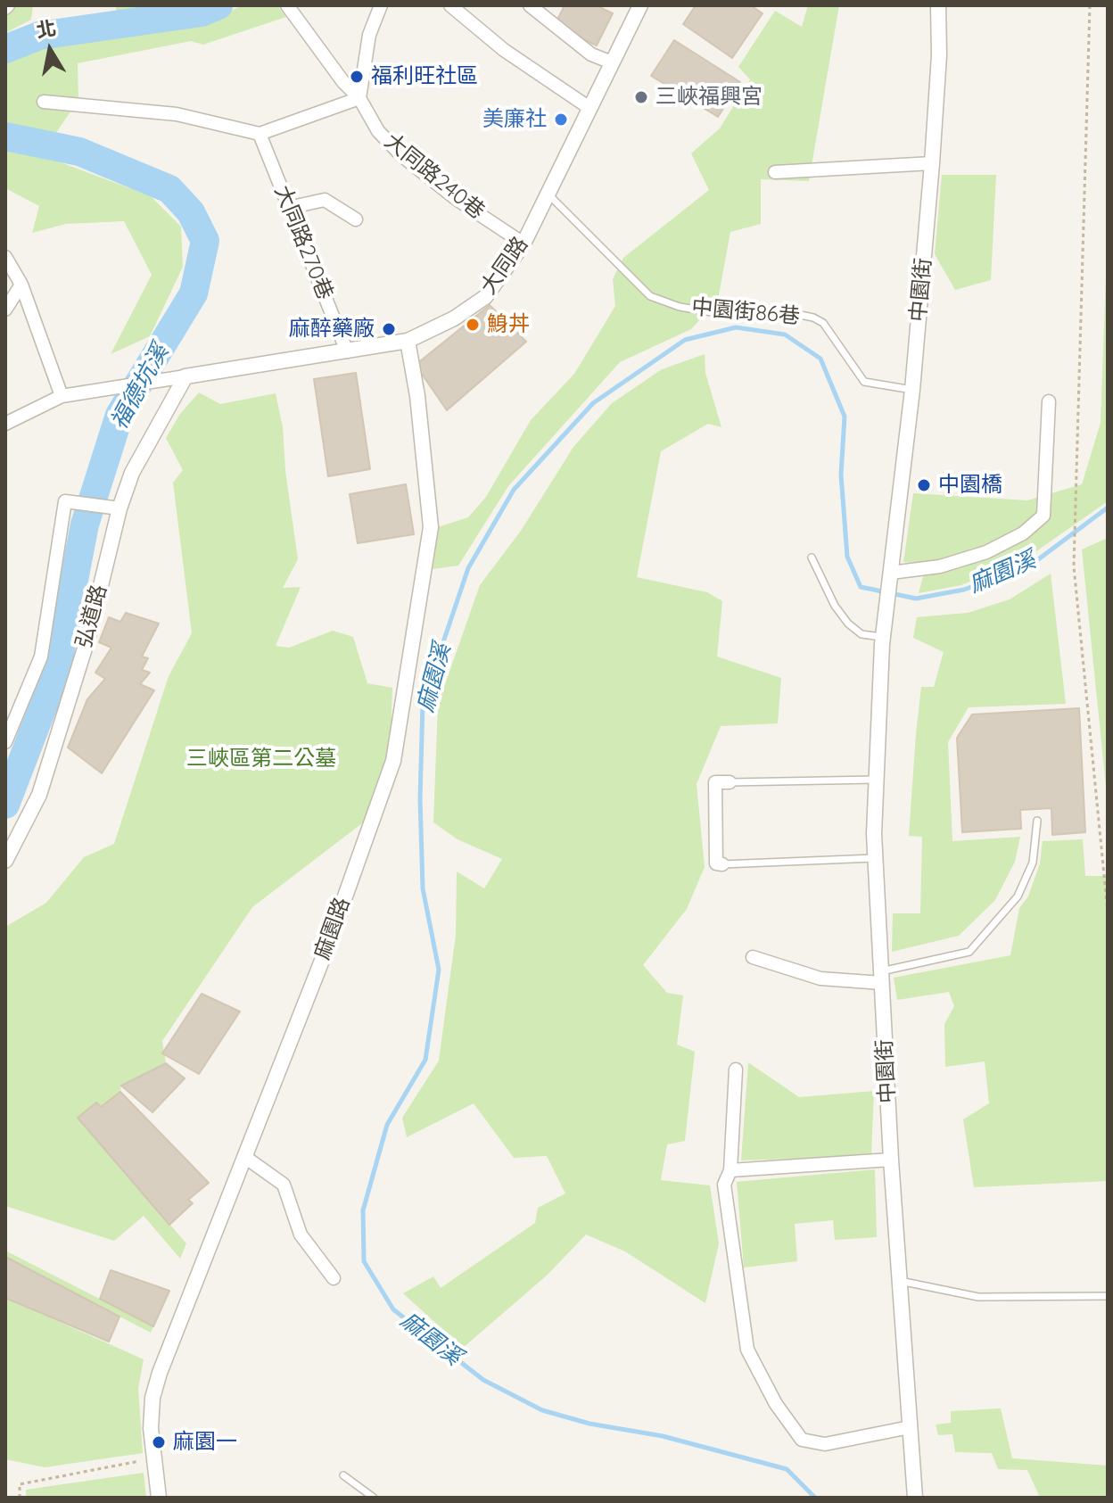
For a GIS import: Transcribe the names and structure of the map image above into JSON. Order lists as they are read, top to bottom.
{
  "streets": {
    "street": [
      "大同路240巷",
      "大同路270巷",
      "大同路",
      "中園街",
      "弘道路",
      "麻園路"
    ],
    "lane": ["中園街86巷"]
  },
  "crossings": [
    ["大同路240巷", "大同路"],
    ["大同路270巷", "大同路"],
    ["大同路", "中園街86巷"],
    ["大同路", "弘道路"],
    ["大同路", "麻園路"],
    ["中園街", "中園街86巷"]
  ],
  "water": ["福德坑溪", "麻園溪"],
  "parks": ["三峽區第二公墓"],
  "places": [
    "福利旺社區",
    "三峽福興宮",
    "美廉社",
    "鯓丼",
    "麻醉藥廠",
    "中園橋",
    "麻園一"
  ],
  "north": "top"
}
